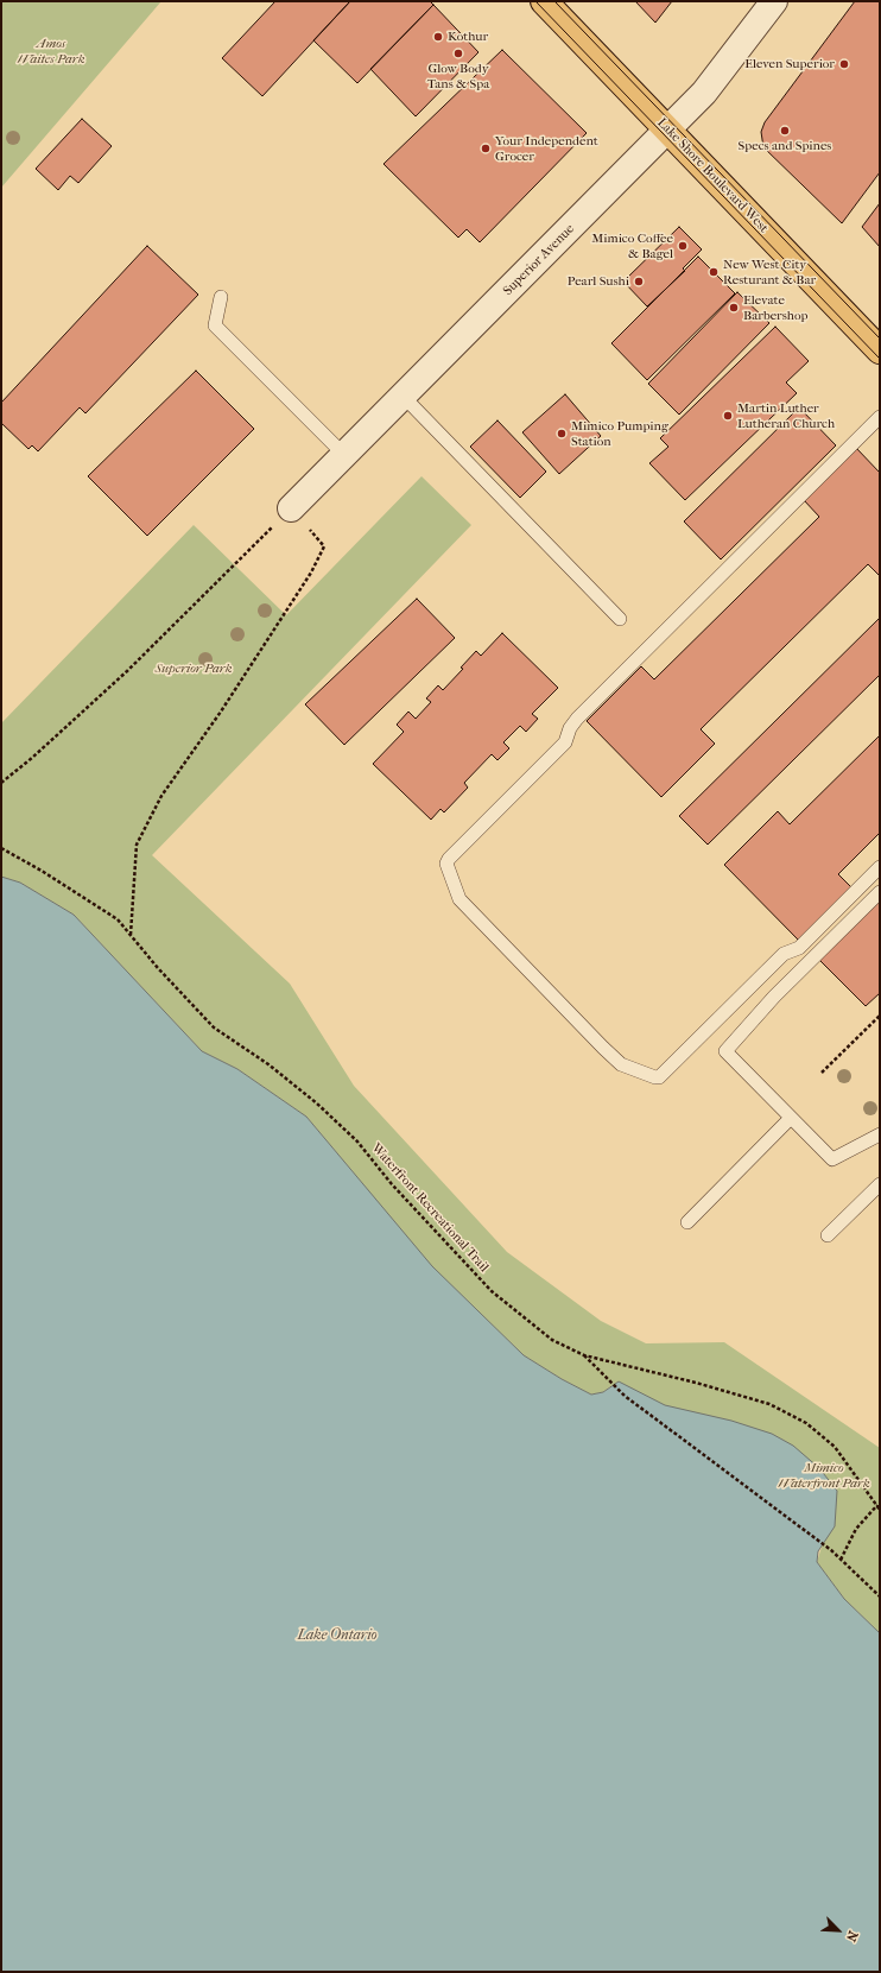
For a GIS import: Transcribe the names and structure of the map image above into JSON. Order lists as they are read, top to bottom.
{
  "streets": {
    "main road": ["Lake Shore Boulevard West"],
    "street": ["Superior Avenue"],
    "path": ["Waterfront Recreational Trail"]
  },
  "crossings": [
    ["Lake Shore Boulevard West", "Superior Avenue"]
  ],
  "water": ["Lake Ontario"],
  "parks": ["Amos Waites Park", "Superior Park", "Mimico Waterfront Park"],
  "places": [
    "Kothur",
    "Glow Body Tans & Spa",
    "Eleven Superior",
    "Specs and Spines",
    "Your Independent Grocer",
    "Mimico Coffee & Bagel",
    "New West City Resturant & Bar",
    "Pearl Sushi",
    "Elevate Barbershop",
    "Martin Luther Lutheran Church",
    "Mimico Pumping Station"
  ],
  "north": "bottom right"
}
